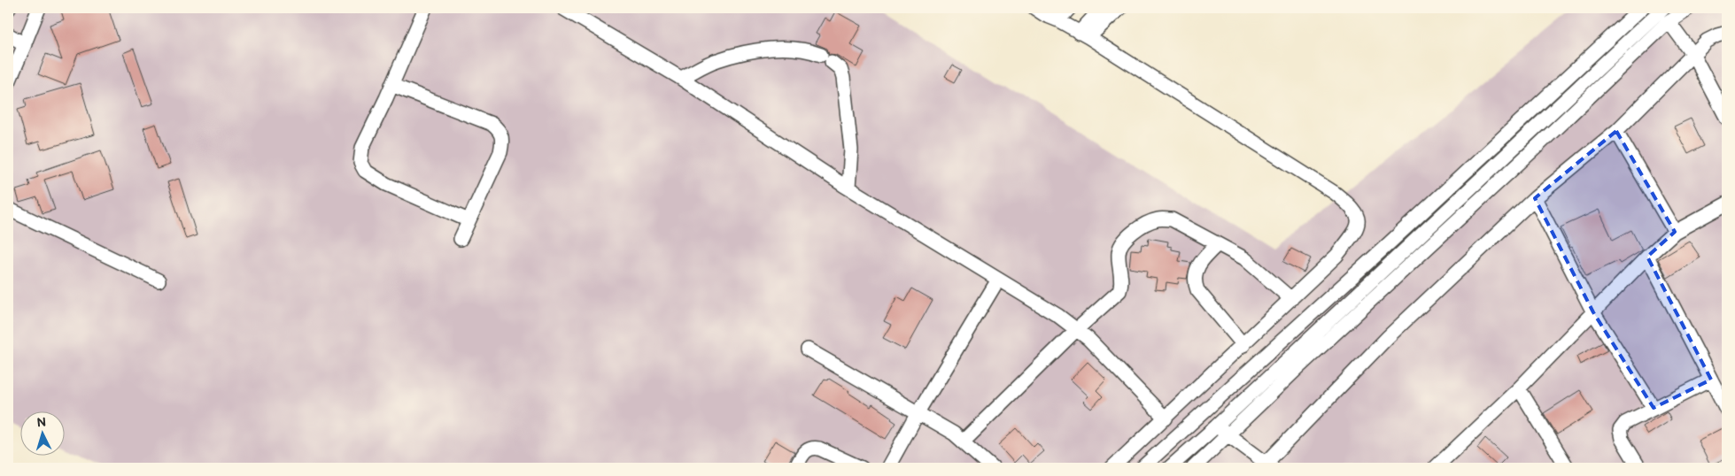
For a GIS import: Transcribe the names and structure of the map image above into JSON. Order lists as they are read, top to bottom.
{
  "north": "top"
}
